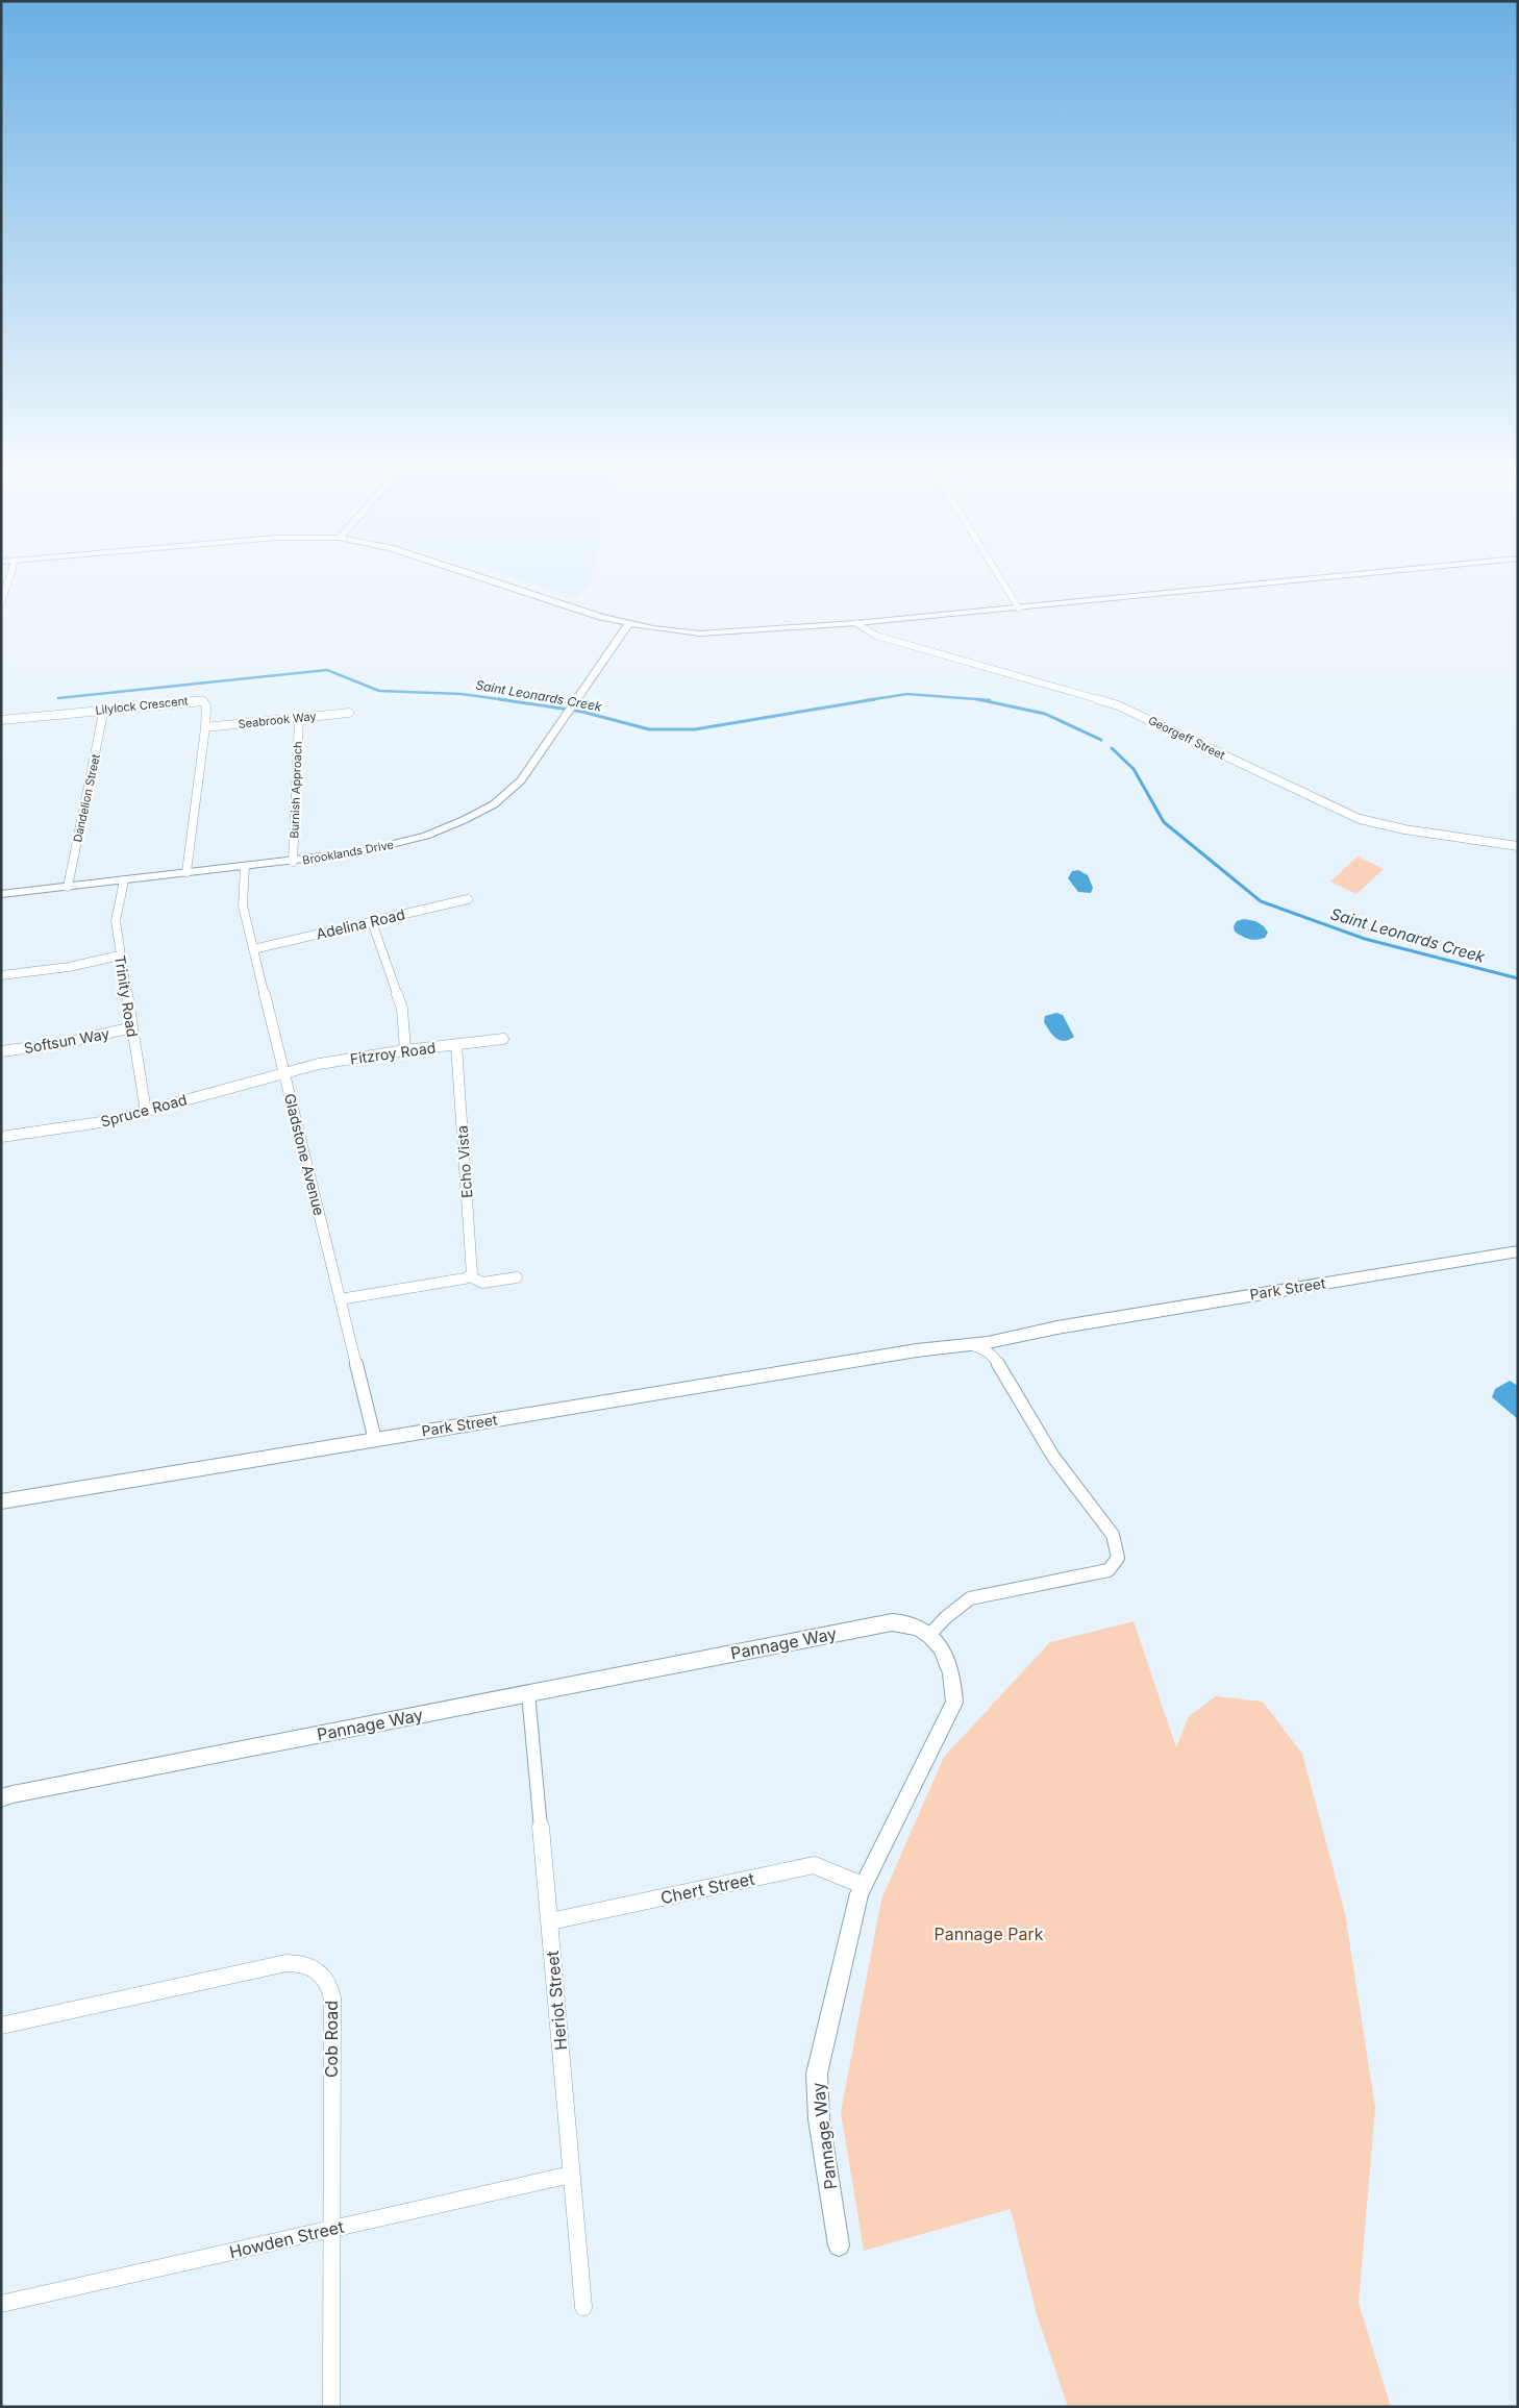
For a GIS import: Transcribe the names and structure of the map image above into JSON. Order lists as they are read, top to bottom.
{
  "streets": {
    "street": [
      "Lilylock Crescent",
      "Seabrook Way",
      "Georgeff Street",
      "Burnish Approach",
      "Dandelion Street",
      "Brooklands Drive",
      "Adelina Road",
      "Trinity Road",
      "Softsun Way",
      "Fitzroy Road",
      "Spruce Road",
      "Gladstone Avenue",
      "Echo Vista",
      "Park Street",
      "Pannage Way",
      "Chert Street",
      "Heriot Street",
      "Cob Road",
      "Howden Street"
    ]
  },
  "crossings": [
    ["Lilylock Crescent", "Seabrook Way"],
    ["Lilylock Crescent", "Dandelion Street"],
    ["Lilylock Crescent", "Brooklands Drive"],
    ["Seabrook Way", "Burnish Approach"],
    ["Burnish Approach", "Brooklands Drive"],
    ["Dandelion Street", "Brooklands Drive"],
    ["Brooklands Drive", "Trinity Road"],
    ["Brooklands Drive", "Gladstone Avenue"],
    ["Adelina Road", "Gladstone Avenue"],
    ["Trinity Road", "Softsun Way"],
    ["Trinity Road", "Spruce Road"],
    ["Fitzroy Road", "Spruce Road"],
    ["Fitzroy Road", "Gladstone Avenue"],
    ["Fitzroy Road", "Echo Vista"],
    ["Spruce Road", "Gladstone Avenue"],
    ["Gladstone Avenue", "Park Street"],
    ["Pannage Way", "Chert Street"],
    ["Pannage Way", "Heriot Street"],
    ["Chert Street", "Heriot Street"],
    ["Heriot Street", "Howden Street"],
    ["Cob Road", "Howden Street"]
  ],
  "water": ["Saint Leonards Creek"],
  "parks": ["Pannage Park"]
}
